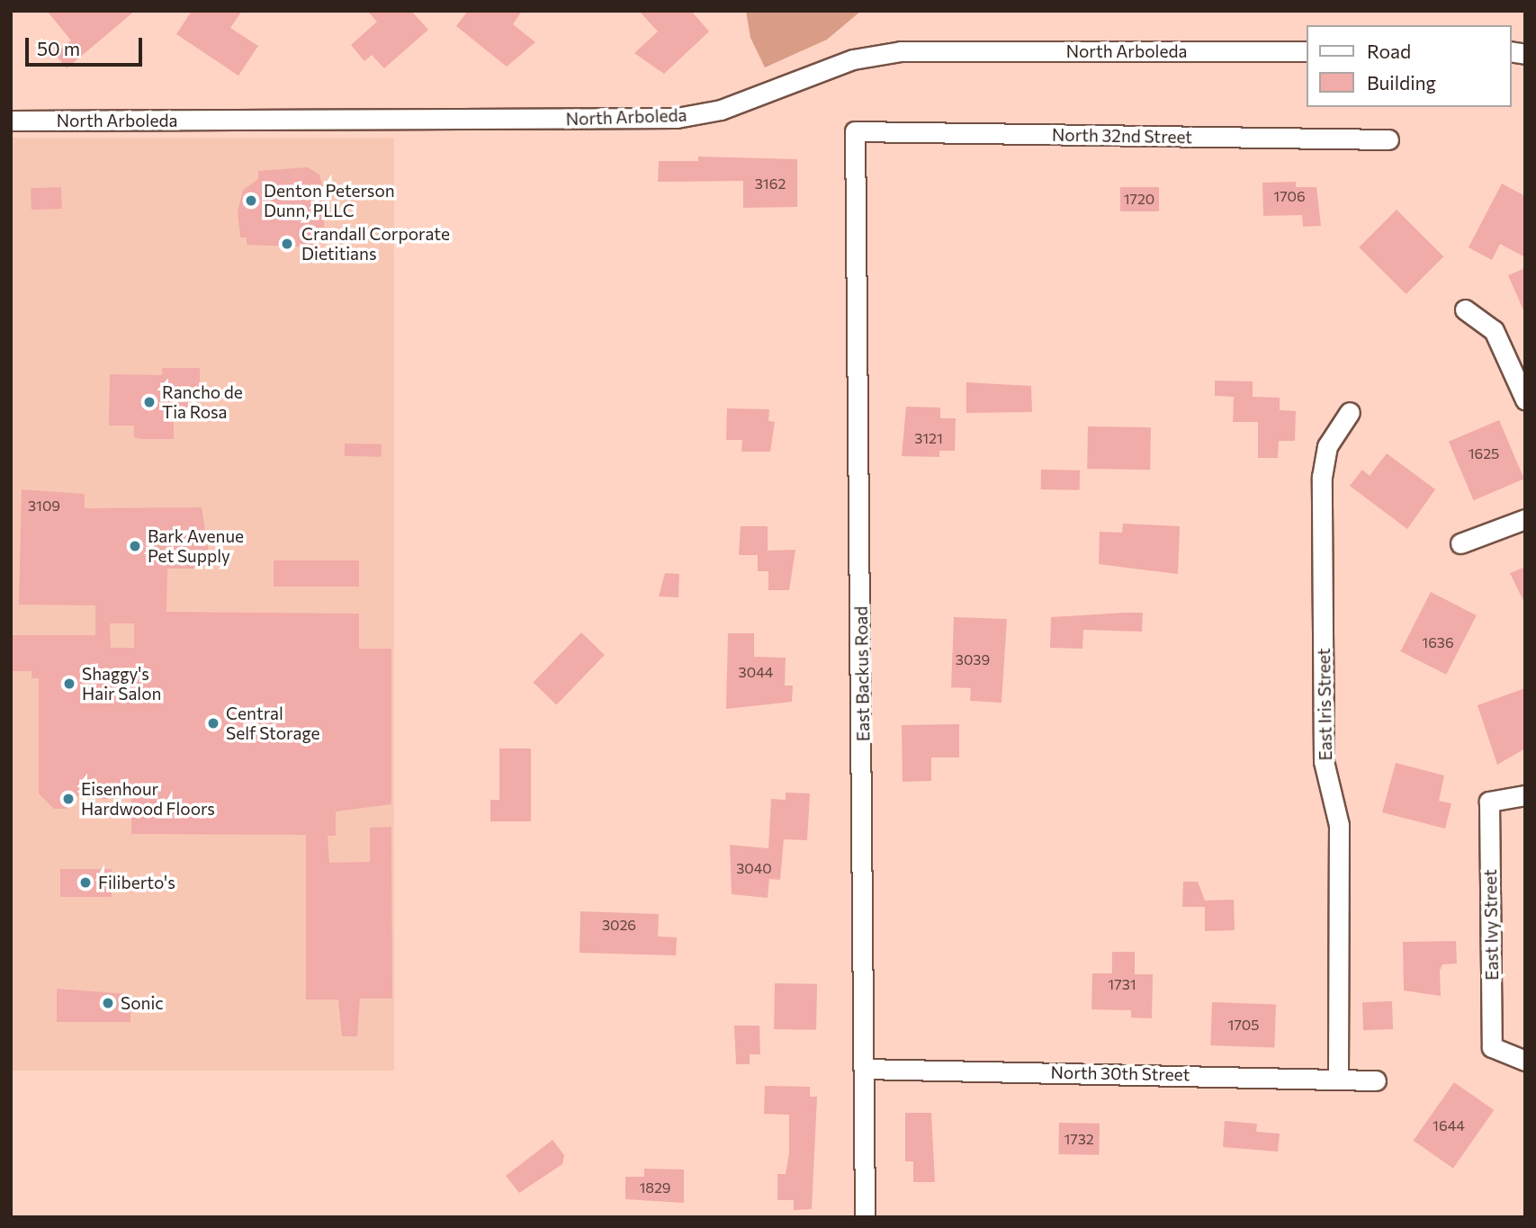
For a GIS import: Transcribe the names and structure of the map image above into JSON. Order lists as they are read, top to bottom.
{
  "streets": {
    "street": [
      "North Arboleda",
      "North 32nd Street",
      "East Backus Road",
      "East Iris Street",
      "East Ivy Street",
      "North 30th Street"
    ]
  },
  "crossings": [
    ["North 32nd Street", "East Backus Road"],
    ["East Backus Road", "North 30th Street"],
    ["East Iris Street", "North 30th Street"]
  ],
  "places": [
    "Denton Peterson Dunn, PLLC",
    "Crandall Corporate Dietitians",
    "Rancho de Tia Rosa",
    "Bark Avenue Pet Supply",
    "Shaggy's Hair Salon",
    "Central Self Storage",
    "Eisenhour Hardwood Floors",
    "Filiberto's",
    "Sonic"
  ],
  "house_numbers": [
    "3162",
    "1706",
    "1720",
    "3121",
    "1625",
    "3109",
    "1636",
    "3039",
    "3044",
    "3040",
    "3026",
    "1731",
    "1705",
    "1644",
    "1732",
    "1829"
  ],
  "legend": ["Road", "Building"],
  "scale_bar": "50 m"
}
